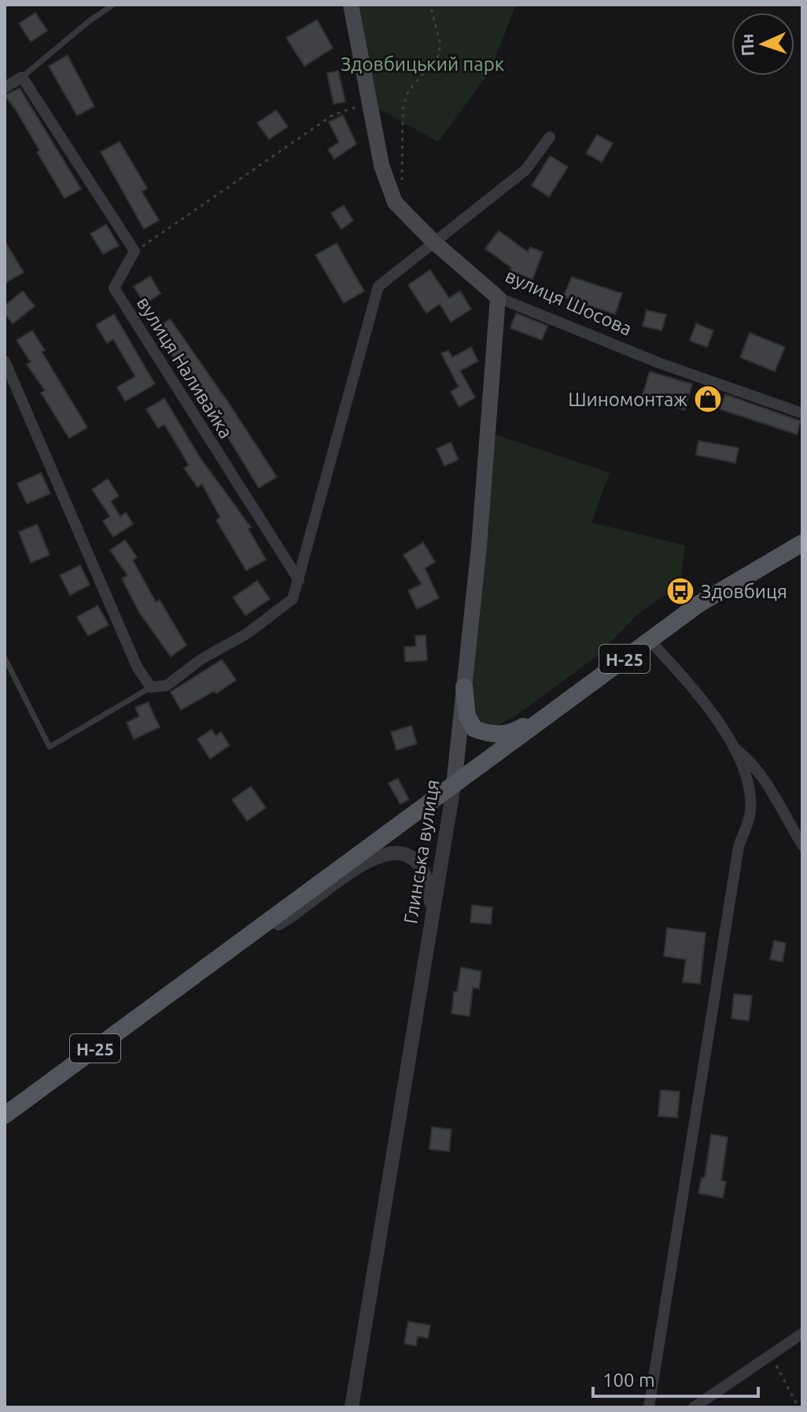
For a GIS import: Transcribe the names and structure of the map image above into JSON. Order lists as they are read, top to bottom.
{
  "streets": {
    "main road": ["вулиця Шосова", "Н-25", "Глинська вулиця"],
    "street": ["вулиця Наливайка"]
  },
  "crossings": [
    ["вулиця Шосова", "Глинська вулиця"],
    ["Н-25", "Глинська вулиця"]
  ],
  "parks": ["Здовбицький парк"],
  "places": {
    "shop": ["Шиномонтаж"],
    "bus stop": ["Здовбиця"]
  },
  "scale_bar": "100 m",
  "north": "left"
}
